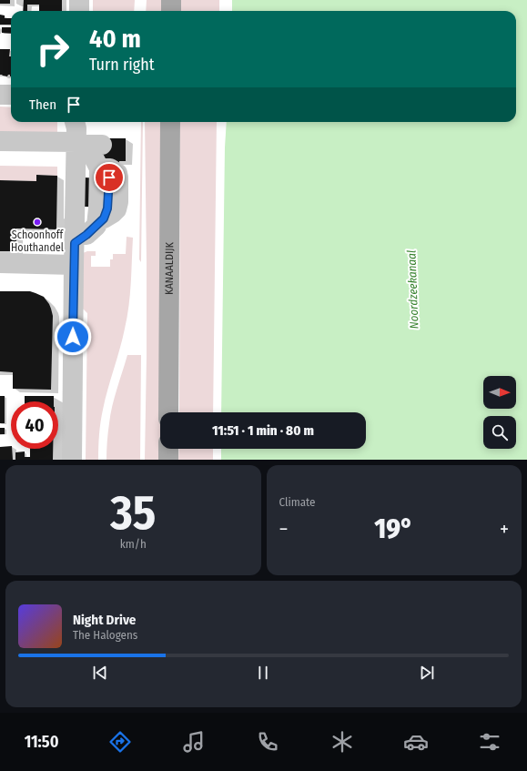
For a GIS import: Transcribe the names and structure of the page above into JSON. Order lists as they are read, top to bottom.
{
  "streets": {
    "main road": ["KANAALDIJK"]
  },
  "water": ["Noordzeekanaal"],
  "places": ["Schoonhoff Houthandel"],
  "north": "right",
  "page": {
    "turn": ["40 m", "Turn right"],
    "then": "Then",
    "limit": "40",
    "trip": "11:51 · 1 min · 80 m",
    "tile": [
      ["35", "km/h"],
      "Climate"
    ],
    "heat": ["−", "19°", "+"],
    "song": ["Night Drive", "The Halogens"],
    "tabs": "11:50"
  }
}
